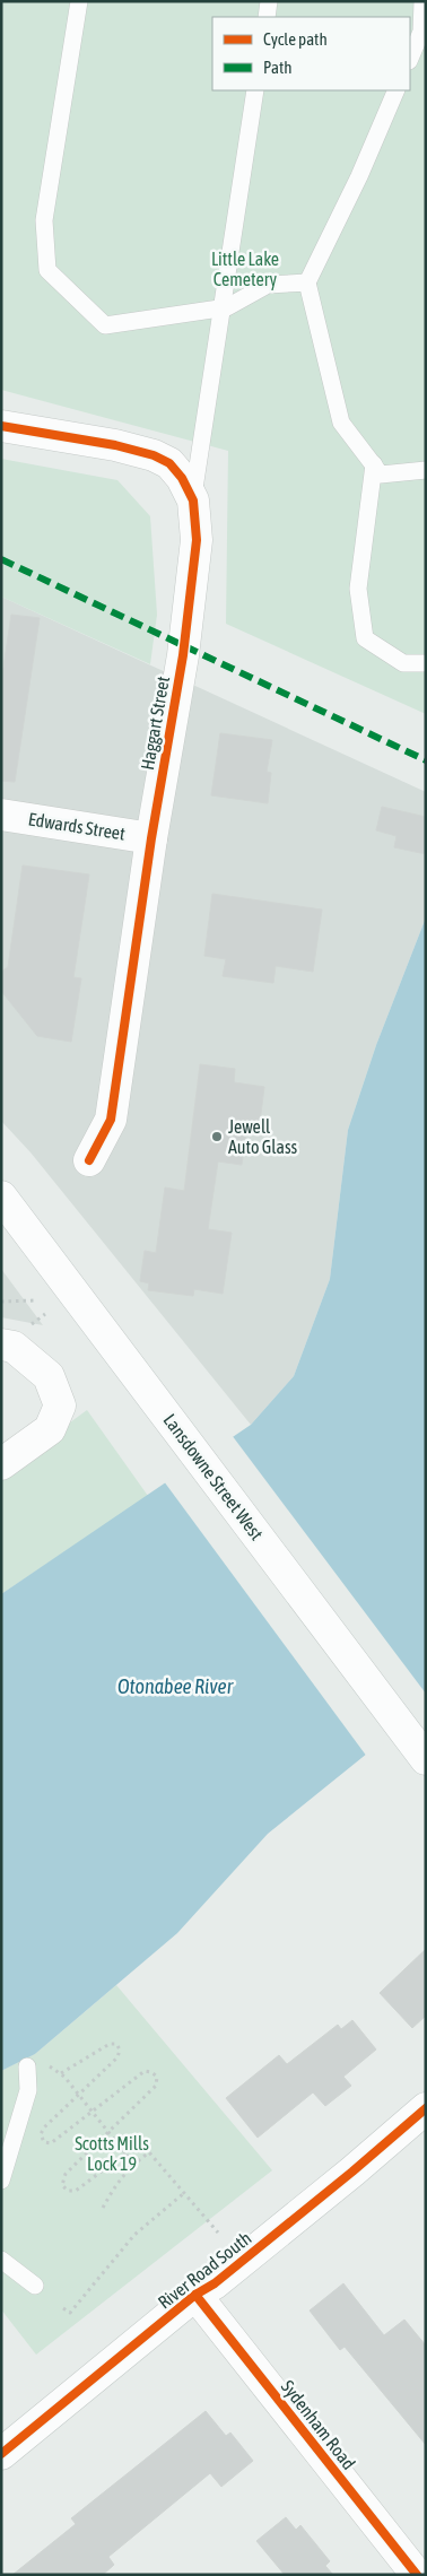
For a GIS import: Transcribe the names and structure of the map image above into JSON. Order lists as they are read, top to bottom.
{
  "streets": {
    "street": [
      "Haggart Street",
      "Edwards Street",
      "Lansdowne Street West",
      "River Road South",
      "Sydenham Road"
    ]
  },
  "crossings": [
    ["Haggart Street", "Edwards Street"],
    ["River Road South", "Sydenham Road"]
  ],
  "water": ["Otonabee River"],
  "parks": ["Little Lake Cemetery", "Scotts Mills Lock 19"],
  "places": ["Jewell Auto Glass"],
  "legend": ["Cycle path", "Path"]
}
